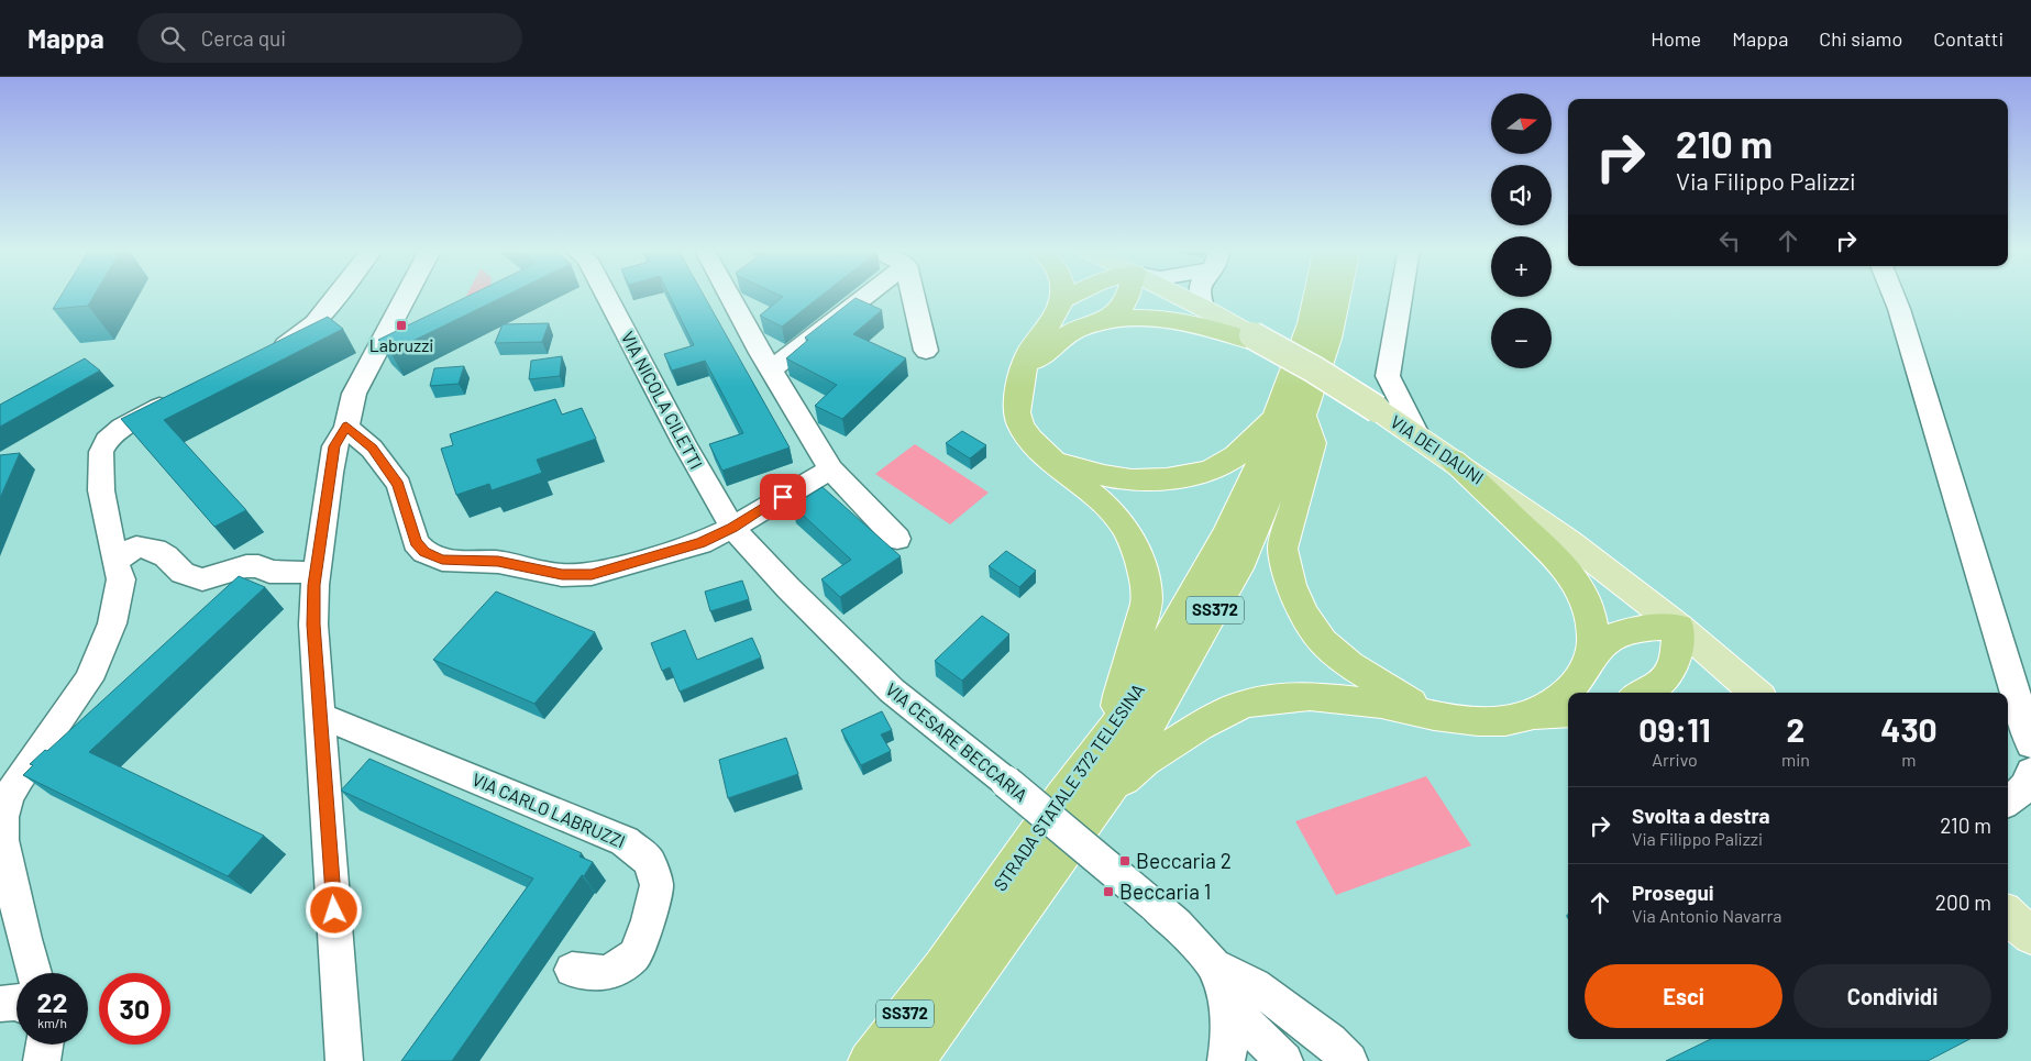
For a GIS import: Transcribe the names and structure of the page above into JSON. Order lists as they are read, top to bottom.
{
  "streets": {
    "highway": ["SS372", "STRADA STATALE 372 TELESINA"],
    "main road": ["VIA DEI DAUNI"],
    "street": ["VIA NICOLA CILETTI", "VIA CESARE BECCARIA", "VIA CARLO LABRUZZI"]
  },
  "crossings": [
    ["VIA NICOLA CILETTI", "VIA CESARE BECCARIA"]
  ],
  "places": {
    "transit": ["Labruzzi", "Beccaria 2", "Beccaria 1"]
  },
  "north": "right",
  "page": {
    "header": "Mappa",
    "search": "Cerca qui",
    "nav": [
      "Home",
      "Mappa",
      "Chi siamo",
      "Contatti"
    ],
    "map_buttons": ["+", "−"],
    "turn": ["210 m", "Via Filippo Palizzi"],
    "eta": [
      "09:11",
      "Arrivo",
      "2",
      "min",
      "430",
      "m"
    ],
    "list": [
      {
        "name": "Svolta a destra",
        "note": "Via Filippo Palizzi",
        "value": "210 m"
      },
      {
        "name": "Prosegui",
        "note": "Via Antonio Navarra",
        "value": "200 m"
      }
    ],
    "buttons": ["Esci", "Condividi"],
    "speed": "22 km/h",
    "limit": "30"
  }
}
